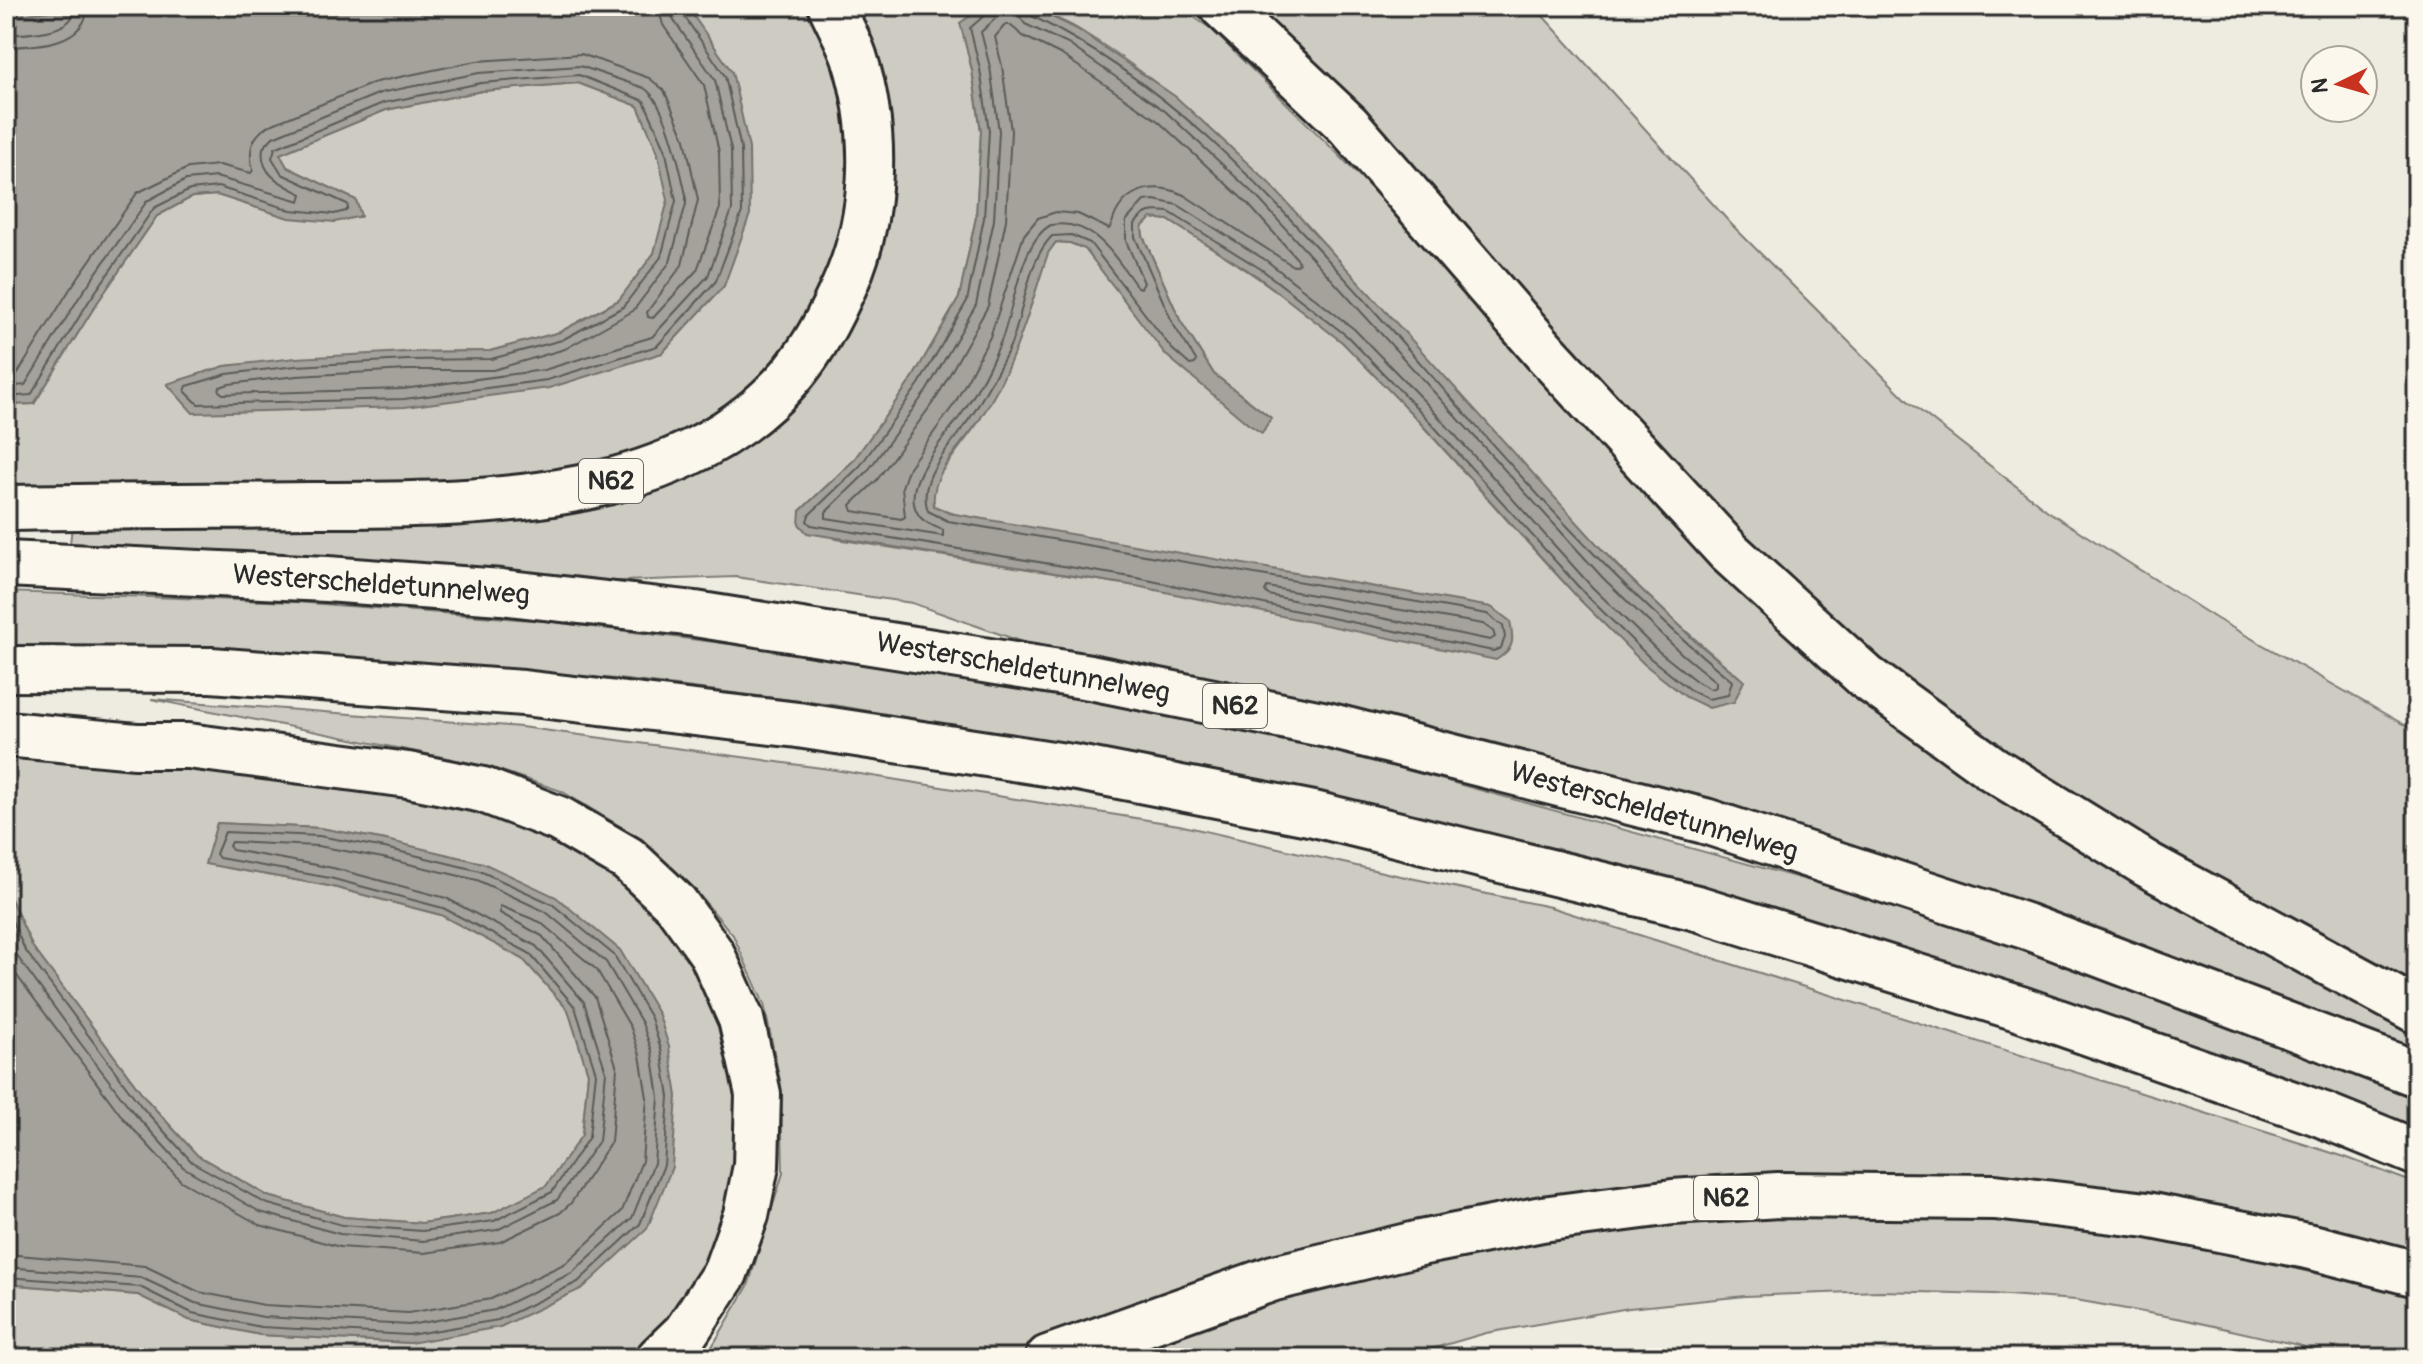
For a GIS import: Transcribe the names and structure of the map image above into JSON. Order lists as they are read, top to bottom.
{
  "streets": {
    "highway": ["N62", "Westerscheldetunnelweg"]
  },
  "north": "left"
}
